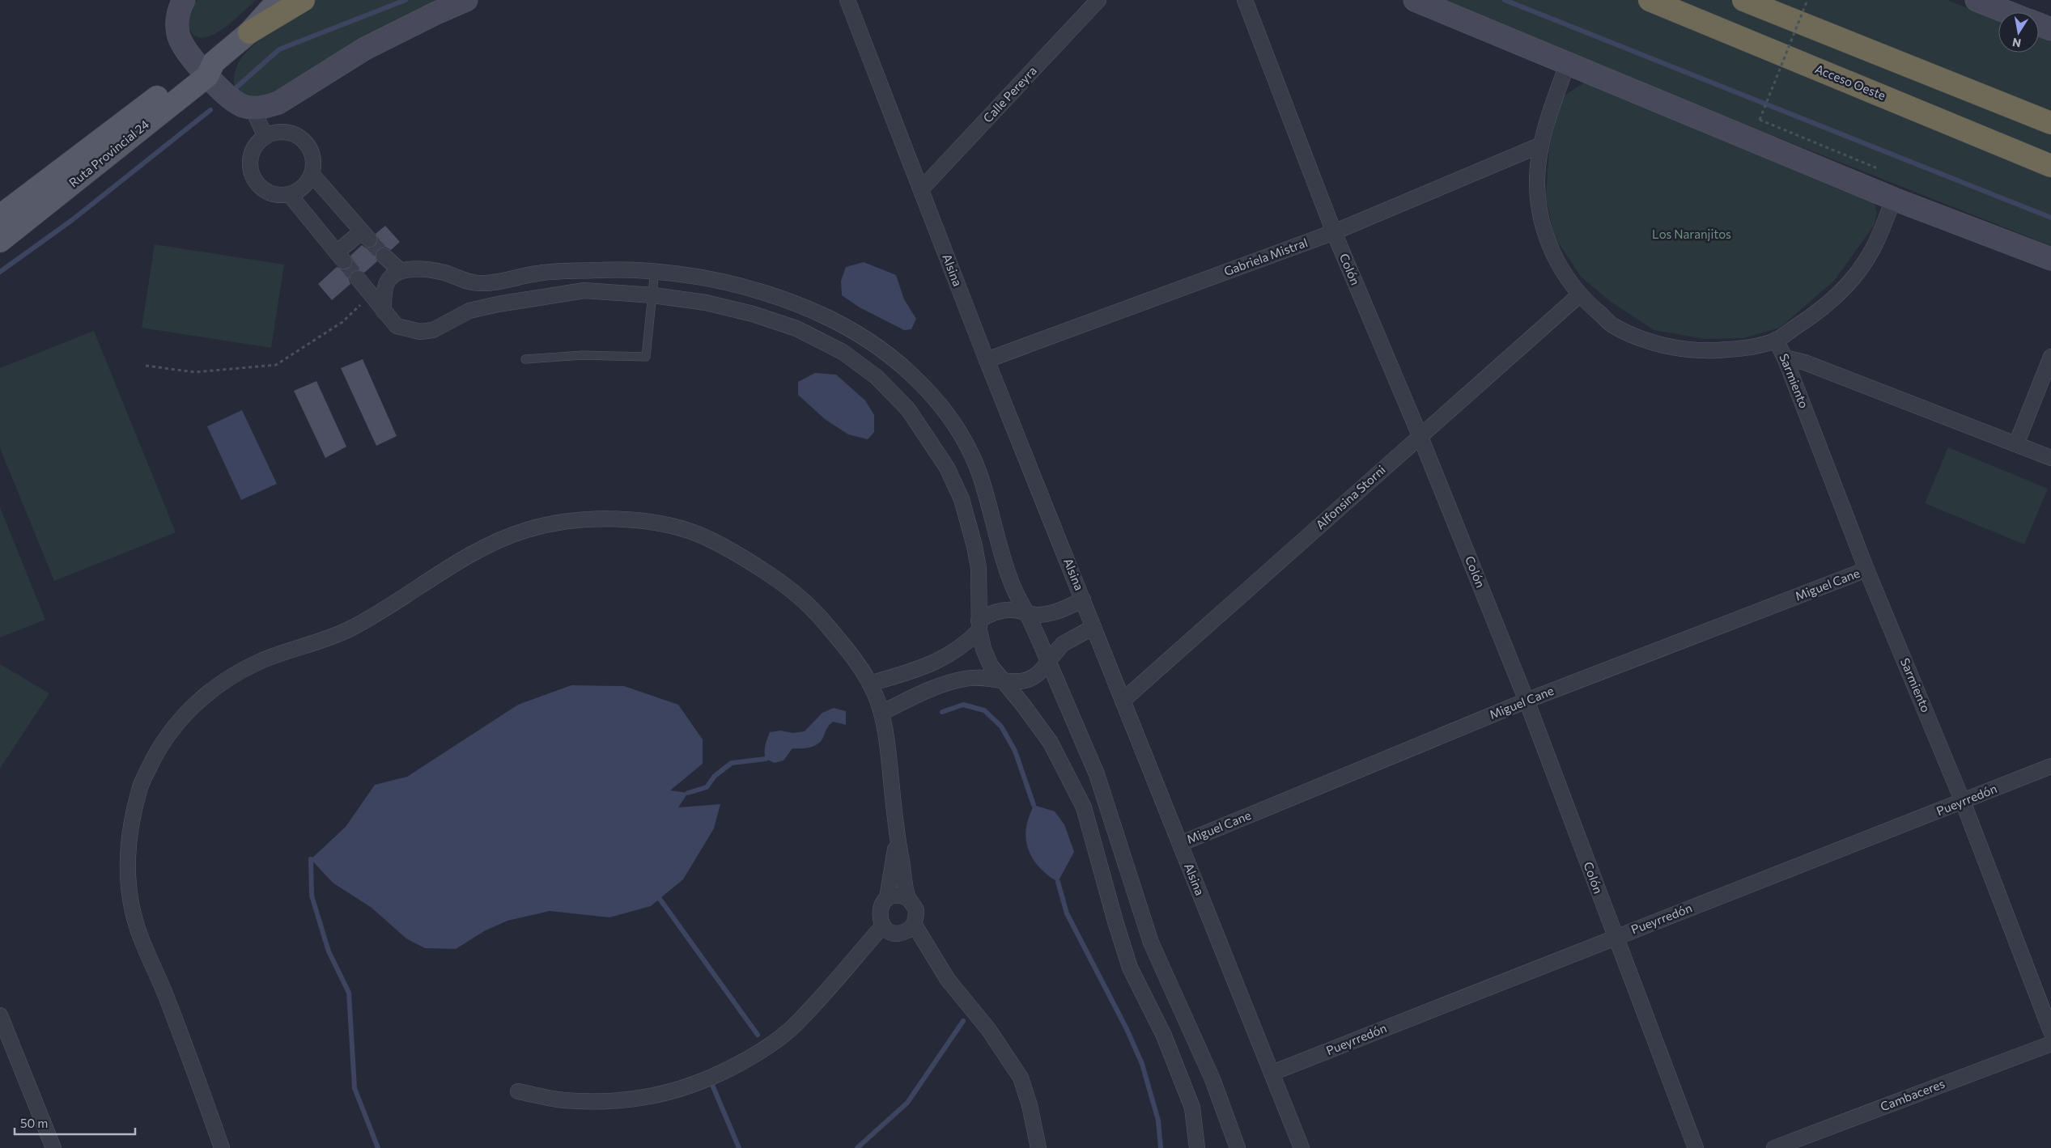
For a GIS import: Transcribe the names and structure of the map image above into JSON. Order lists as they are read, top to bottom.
{
  "streets": {
    "highway": ["Acceso Oeste"],
    "main road": ["Ruta Provincial 24"],
    "street": [
      "Calle Pereyra",
      "Gabriela Mistral",
      "Colón",
      "Alsina",
      "Sarmiento",
      "Alfonsina Storni",
      "Miguel Cane",
      "Pueyrredón",
      "Cambaceres"
    ]
  },
  "crossings": [
    ["Calle Pereyra", "Alsina"],
    ["Gabriela Mistral", "Colón"],
    ["Gabriela Mistral", "Alsina"],
    ["Colón", "Alfonsina Storni"],
    ["Colón", "Miguel Cane"],
    ["Colón", "Pueyrredón"],
    ["Alsina", "Alfonsina Storni"],
    ["Alsina", "Miguel Cane"],
    ["Alsina", "Pueyrredón"],
    ["Sarmiento", "Miguel Cane"],
    ["Sarmiento", "Pueyrredón"]
  ],
  "parks": ["Los Naranjitos"],
  "scale_bar": "50 m",
  "north": "bottom"
}
